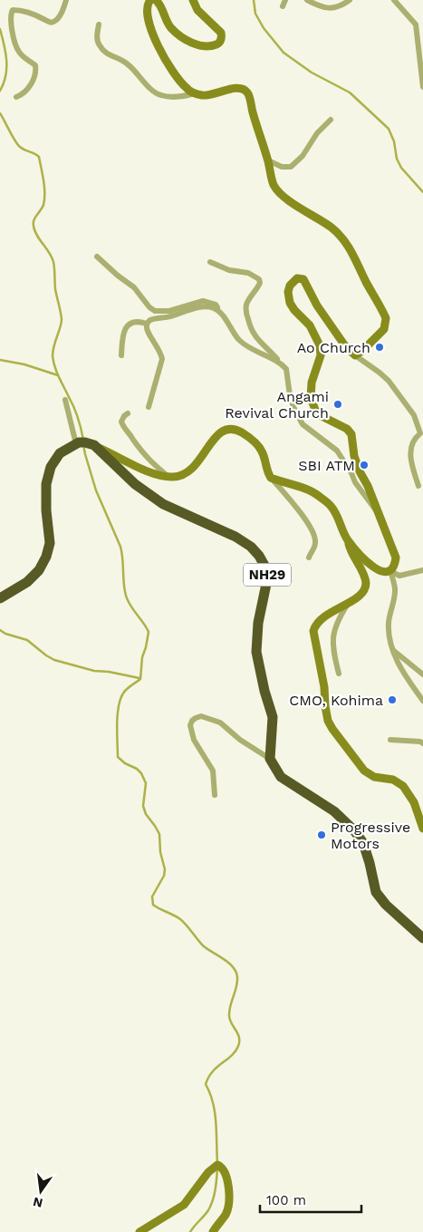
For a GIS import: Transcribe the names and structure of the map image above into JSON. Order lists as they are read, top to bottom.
{
  "streets": {
    "highway": ["NH29"]
  },
  "places": [
    "Ao Church",
    "Angami Revival Church",
    "SBI ATM",
    "CMO, Kohima",
    "Progressive Motors"
  ],
  "scale_bar": "100 m",
  "north": "bottom"
}
